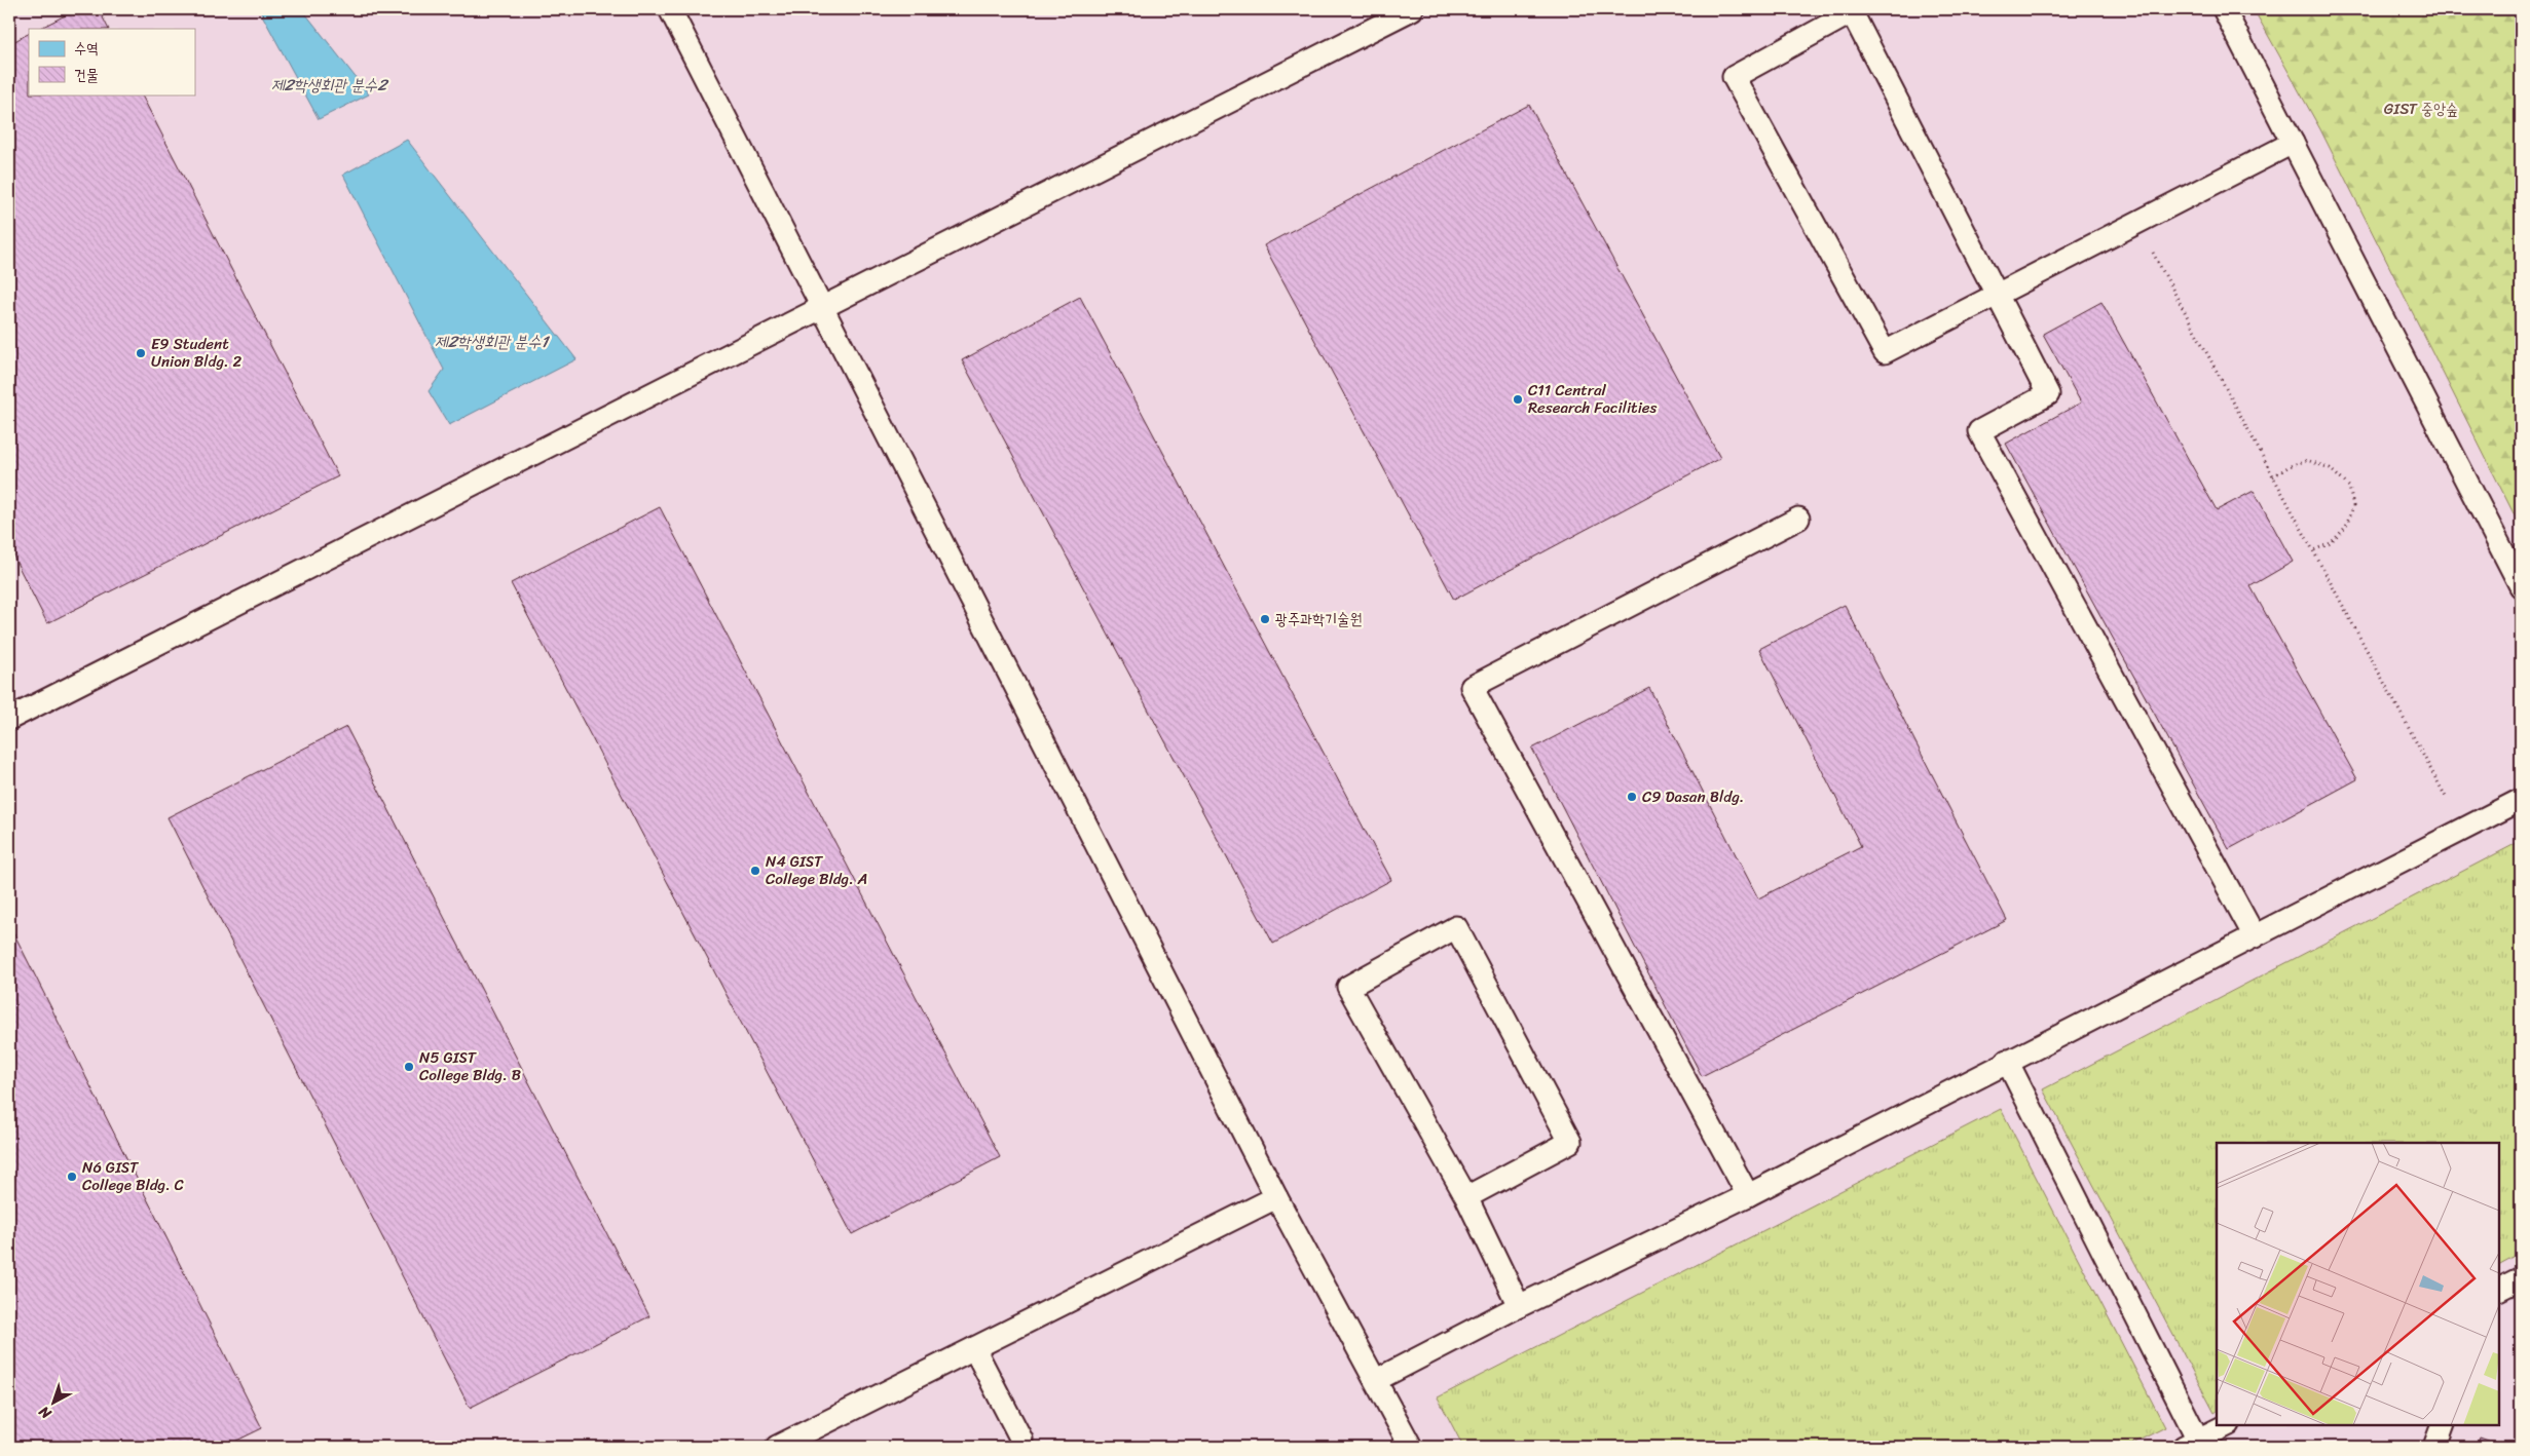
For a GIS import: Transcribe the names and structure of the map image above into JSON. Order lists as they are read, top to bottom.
{
  "water": ["제2학생회관 분수2", "제2학생회관 분수1"],
  "parks": ["GIST 중앙숲"],
  "places": [
    "E9 Student Union Bldg. 2",
    "C11 Central Research Facilities",
    "광주과학기술원",
    "C9 Dasan Bldg.",
    "N4 GIST College Bldg. A",
    "N5 GIST College Bldg. B",
    "N6 GIST College Bldg. C"
  ],
  "legend": ["수역", "건물"],
  "north": "bottom left"
}
